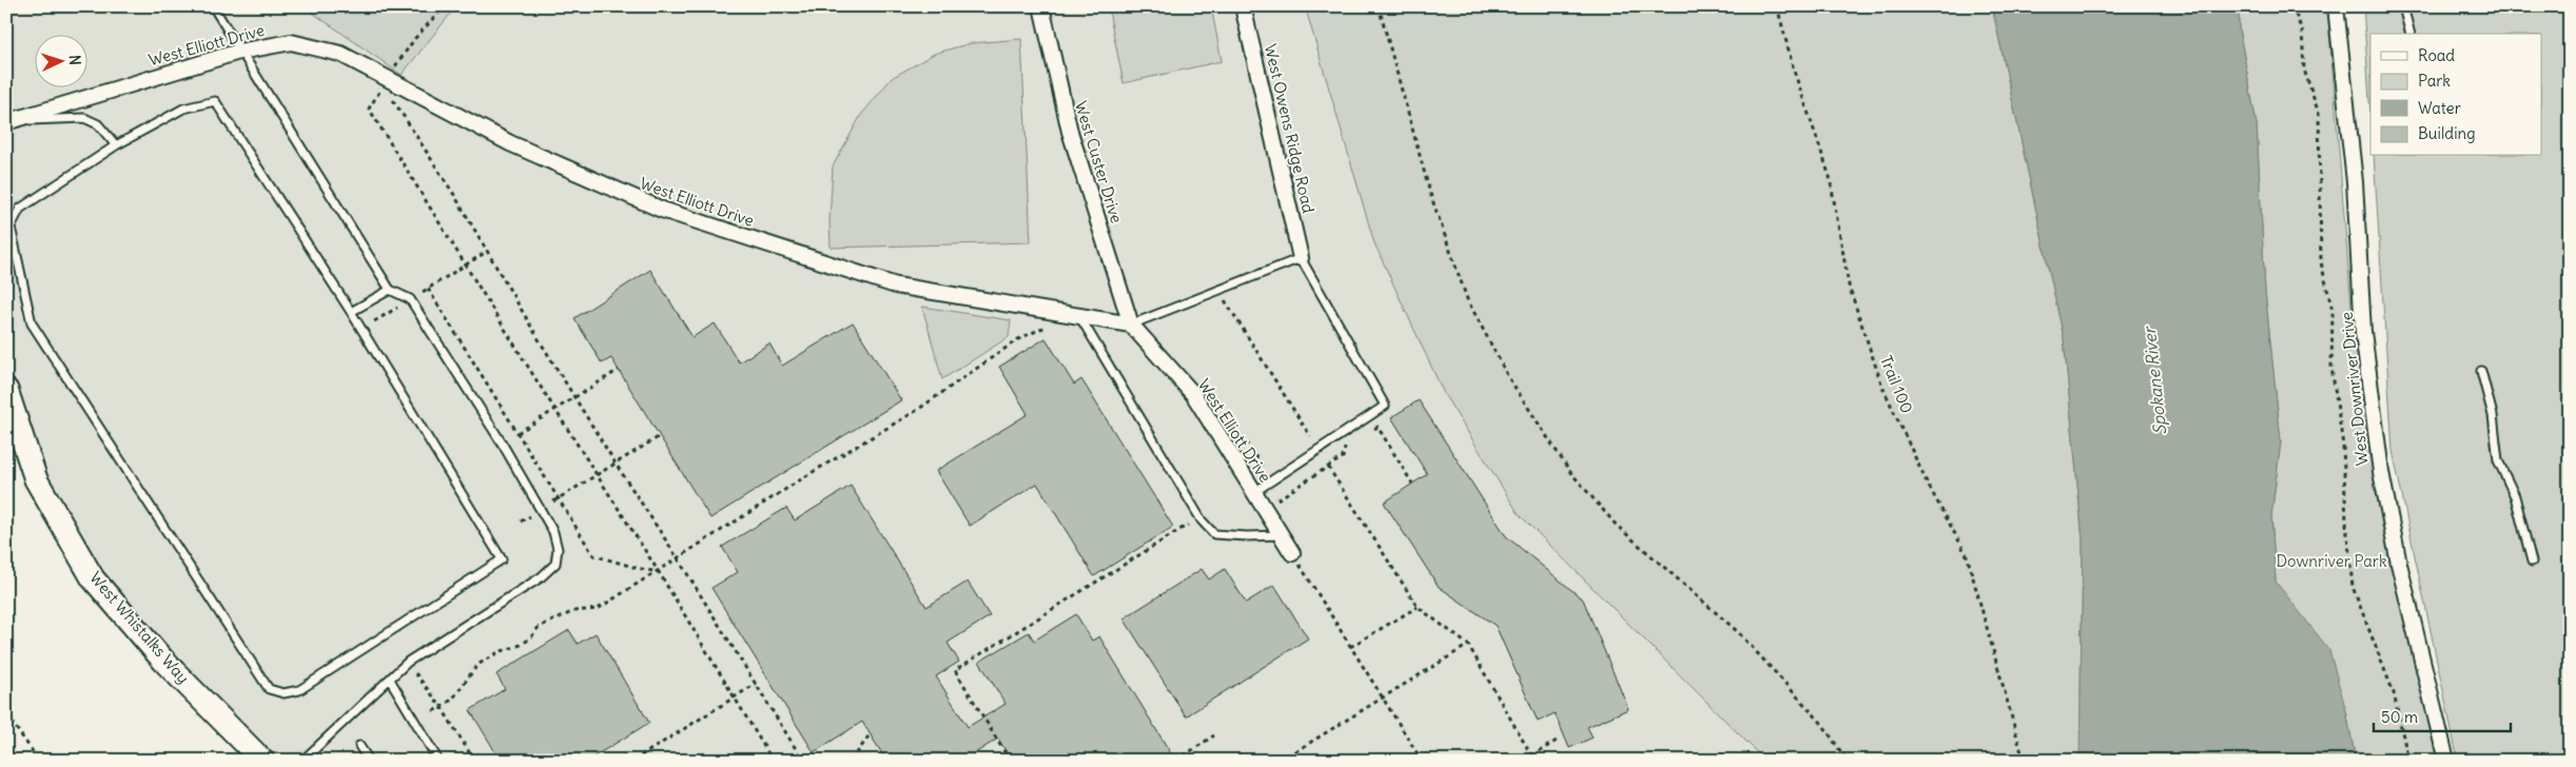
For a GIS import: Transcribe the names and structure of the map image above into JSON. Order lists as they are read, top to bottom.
{
  "streets": {
    "main road": ["West Whistalks Way"],
    "street": [
      "West Elliott Drive",
      "West Owens Ridge Road",
      "West Custer Drive",
      "West Downriver Drive"
    ],
    "path": ["Trail 100"]
  },
  "crossings": [
    ["West Elliott Drive", "West Custer Drive"]
  ],
  "water": ["Spokane River"],
  "parks": ["Downriver Park"],
  "legend": [
    "Road",
    "Park",
    "Water",
    "Building"
  ],
  "scale_bar": "50 m",
  "north": "right"
}
